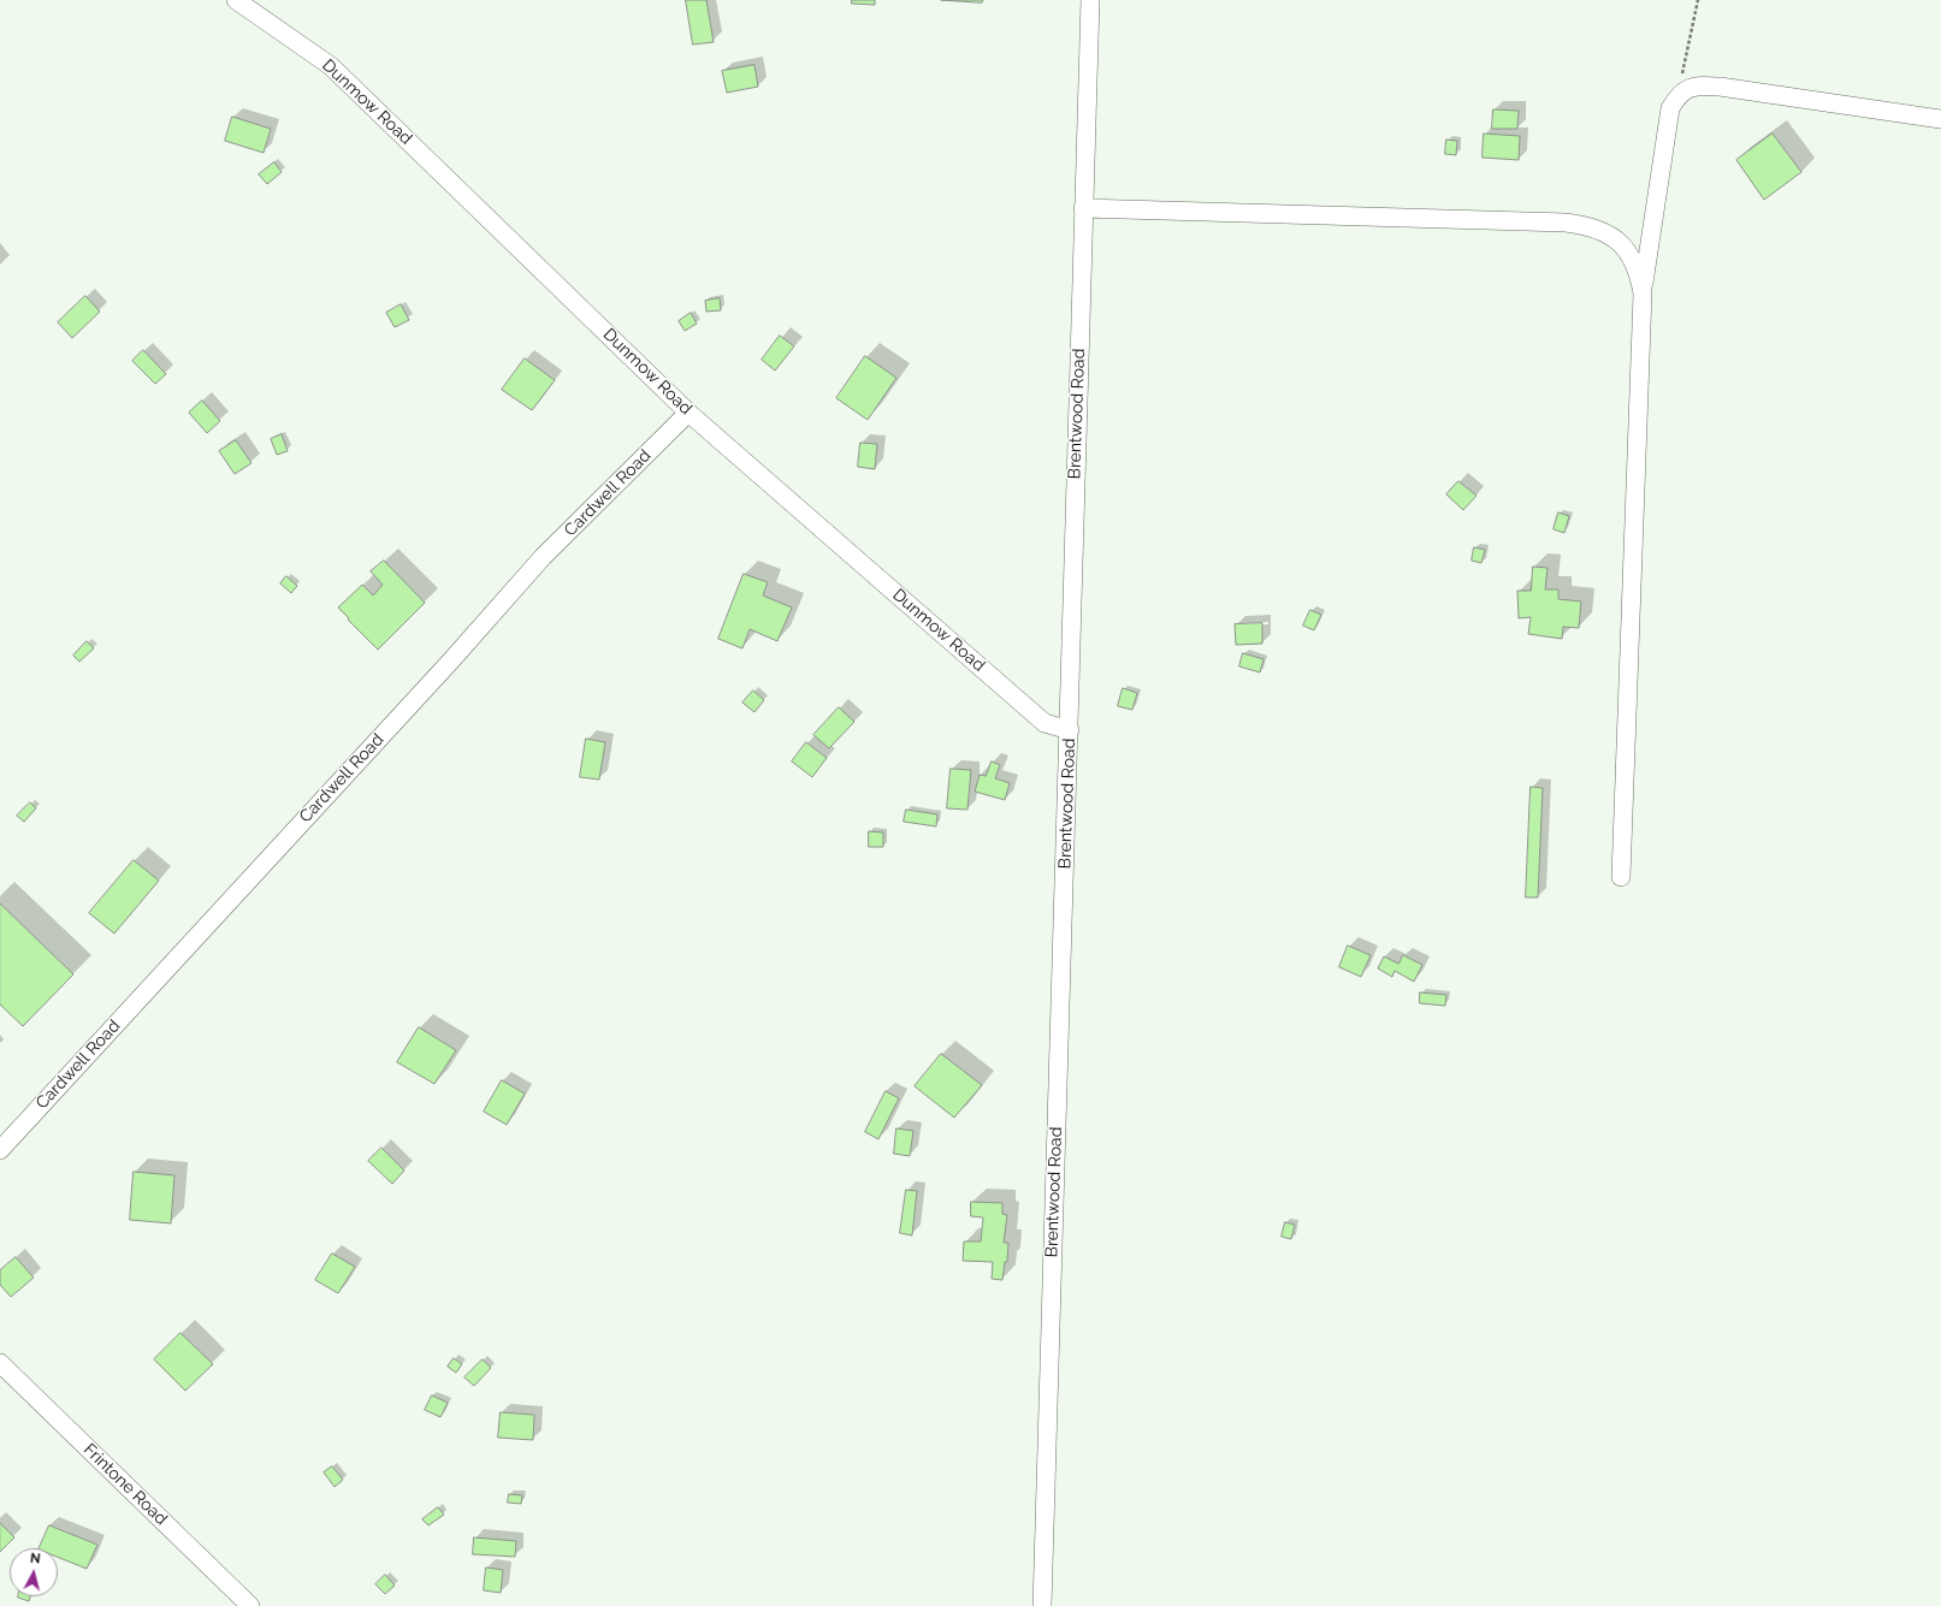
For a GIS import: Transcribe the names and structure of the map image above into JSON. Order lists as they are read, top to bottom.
{
  "streets": {
    "street": [
      "Dunmow Road",
      "Brentwood Road",
      "Cardwell Road",
      "Frintone Road"
    ]
  },
  "crossings": [
    ["Dunmow Road", "Brentwood Road"],
    ["Dunmow Road", "Cardwell Road"]
  ],
  "north": "top"
}
